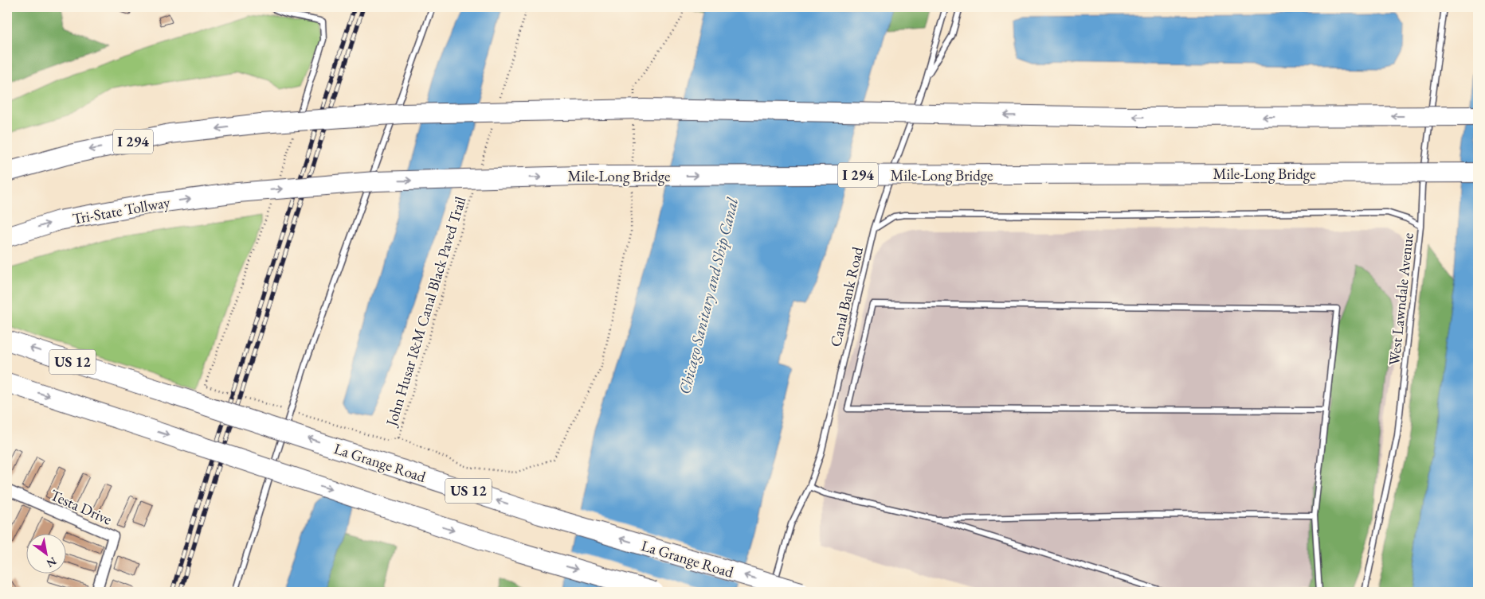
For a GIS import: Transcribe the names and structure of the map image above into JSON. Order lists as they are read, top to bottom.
{
  "streets": {
    "highway": [
      "I 294",
      "Mile-Long Bridge",
      "Tri-State Tollway",
      "US 12",
      "La Grange Road"
    ],
    "street": ["Testa Drive"],
    "lane": ["Canal Bank Road", "West Lawndale Avenue"],
    "path": ["John Husar I&M Canal Black Paved Trail"]
  },
  "crossings": [
    ["Mile-Long Bridge", "Tri-State Tollway"]
  ],
  "water": ["Chicago Sanitary and Ship Canal"],
  "north": "bottom right"
}
